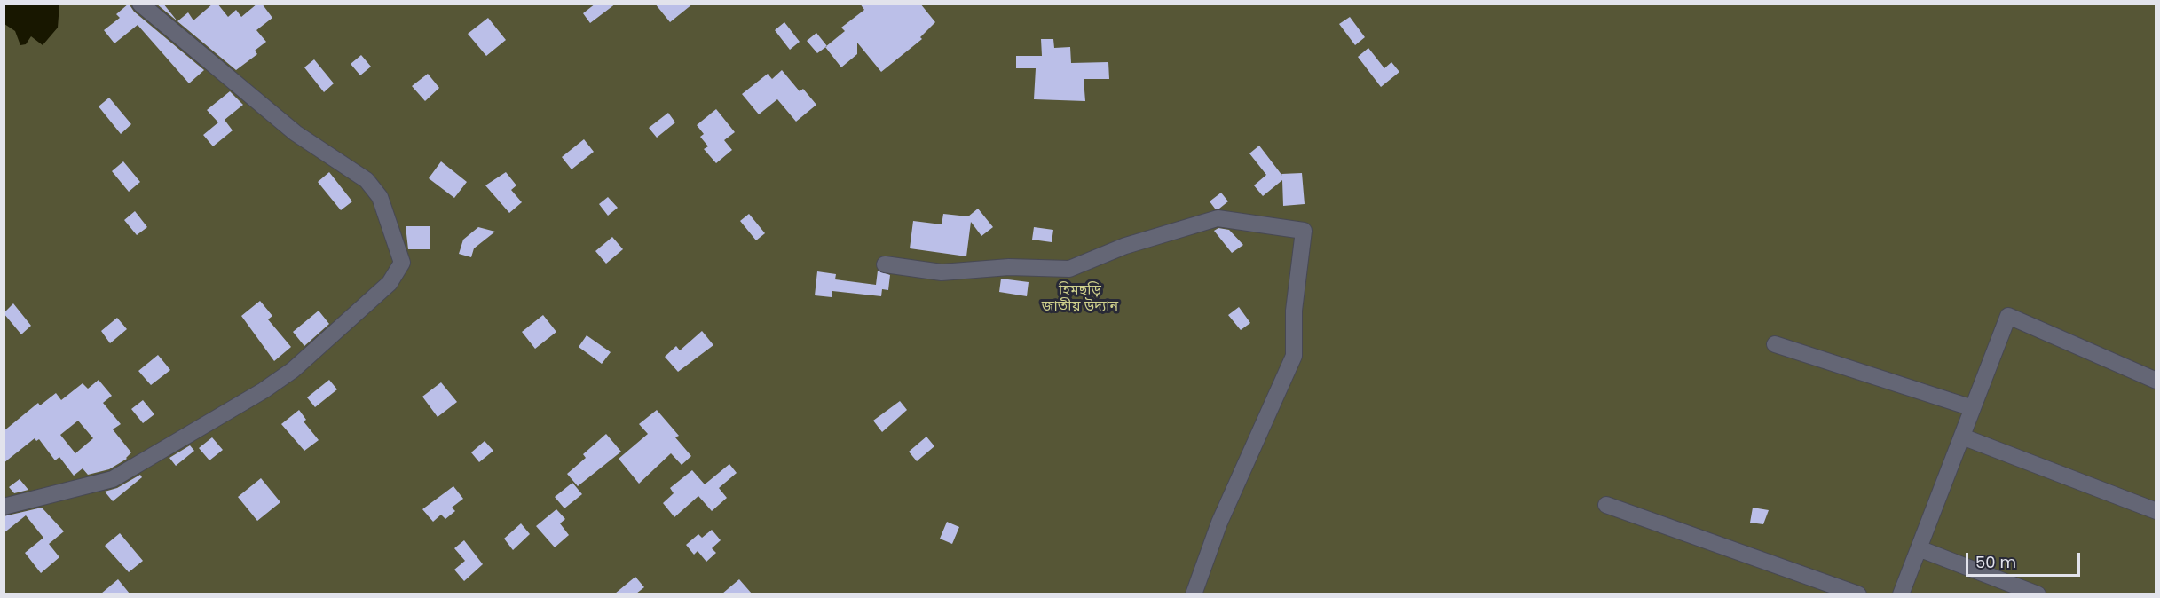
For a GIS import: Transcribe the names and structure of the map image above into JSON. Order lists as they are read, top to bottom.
{
  "parks": ["হিমছড়ি জাতীয় উদ্যান"],
  "scale_bar": "50 m"
}
